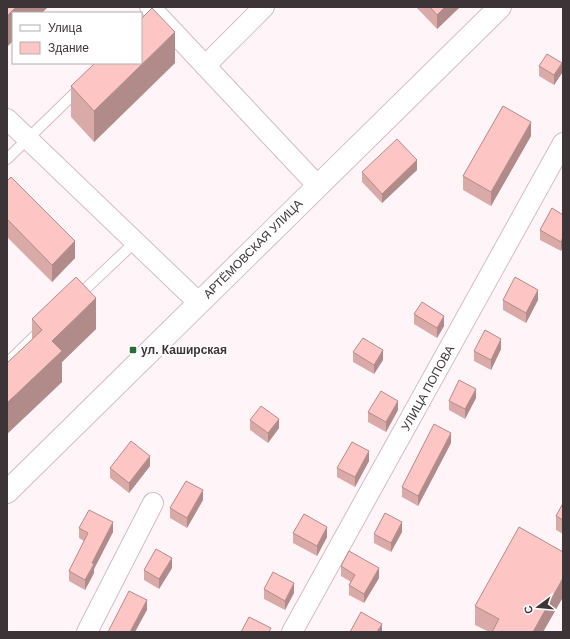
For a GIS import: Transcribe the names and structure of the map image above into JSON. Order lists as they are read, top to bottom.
{
  "streets": {
    "street": ["АРТЁМОВСКАЯ УЛИЦА", "УЛИЦА ПОПОВА"]
  },
  "places": {
    "transit": ["ул. Каширская"]
  },
  "legend": ["Улица", "Здание"],
  "north": "left"
}
